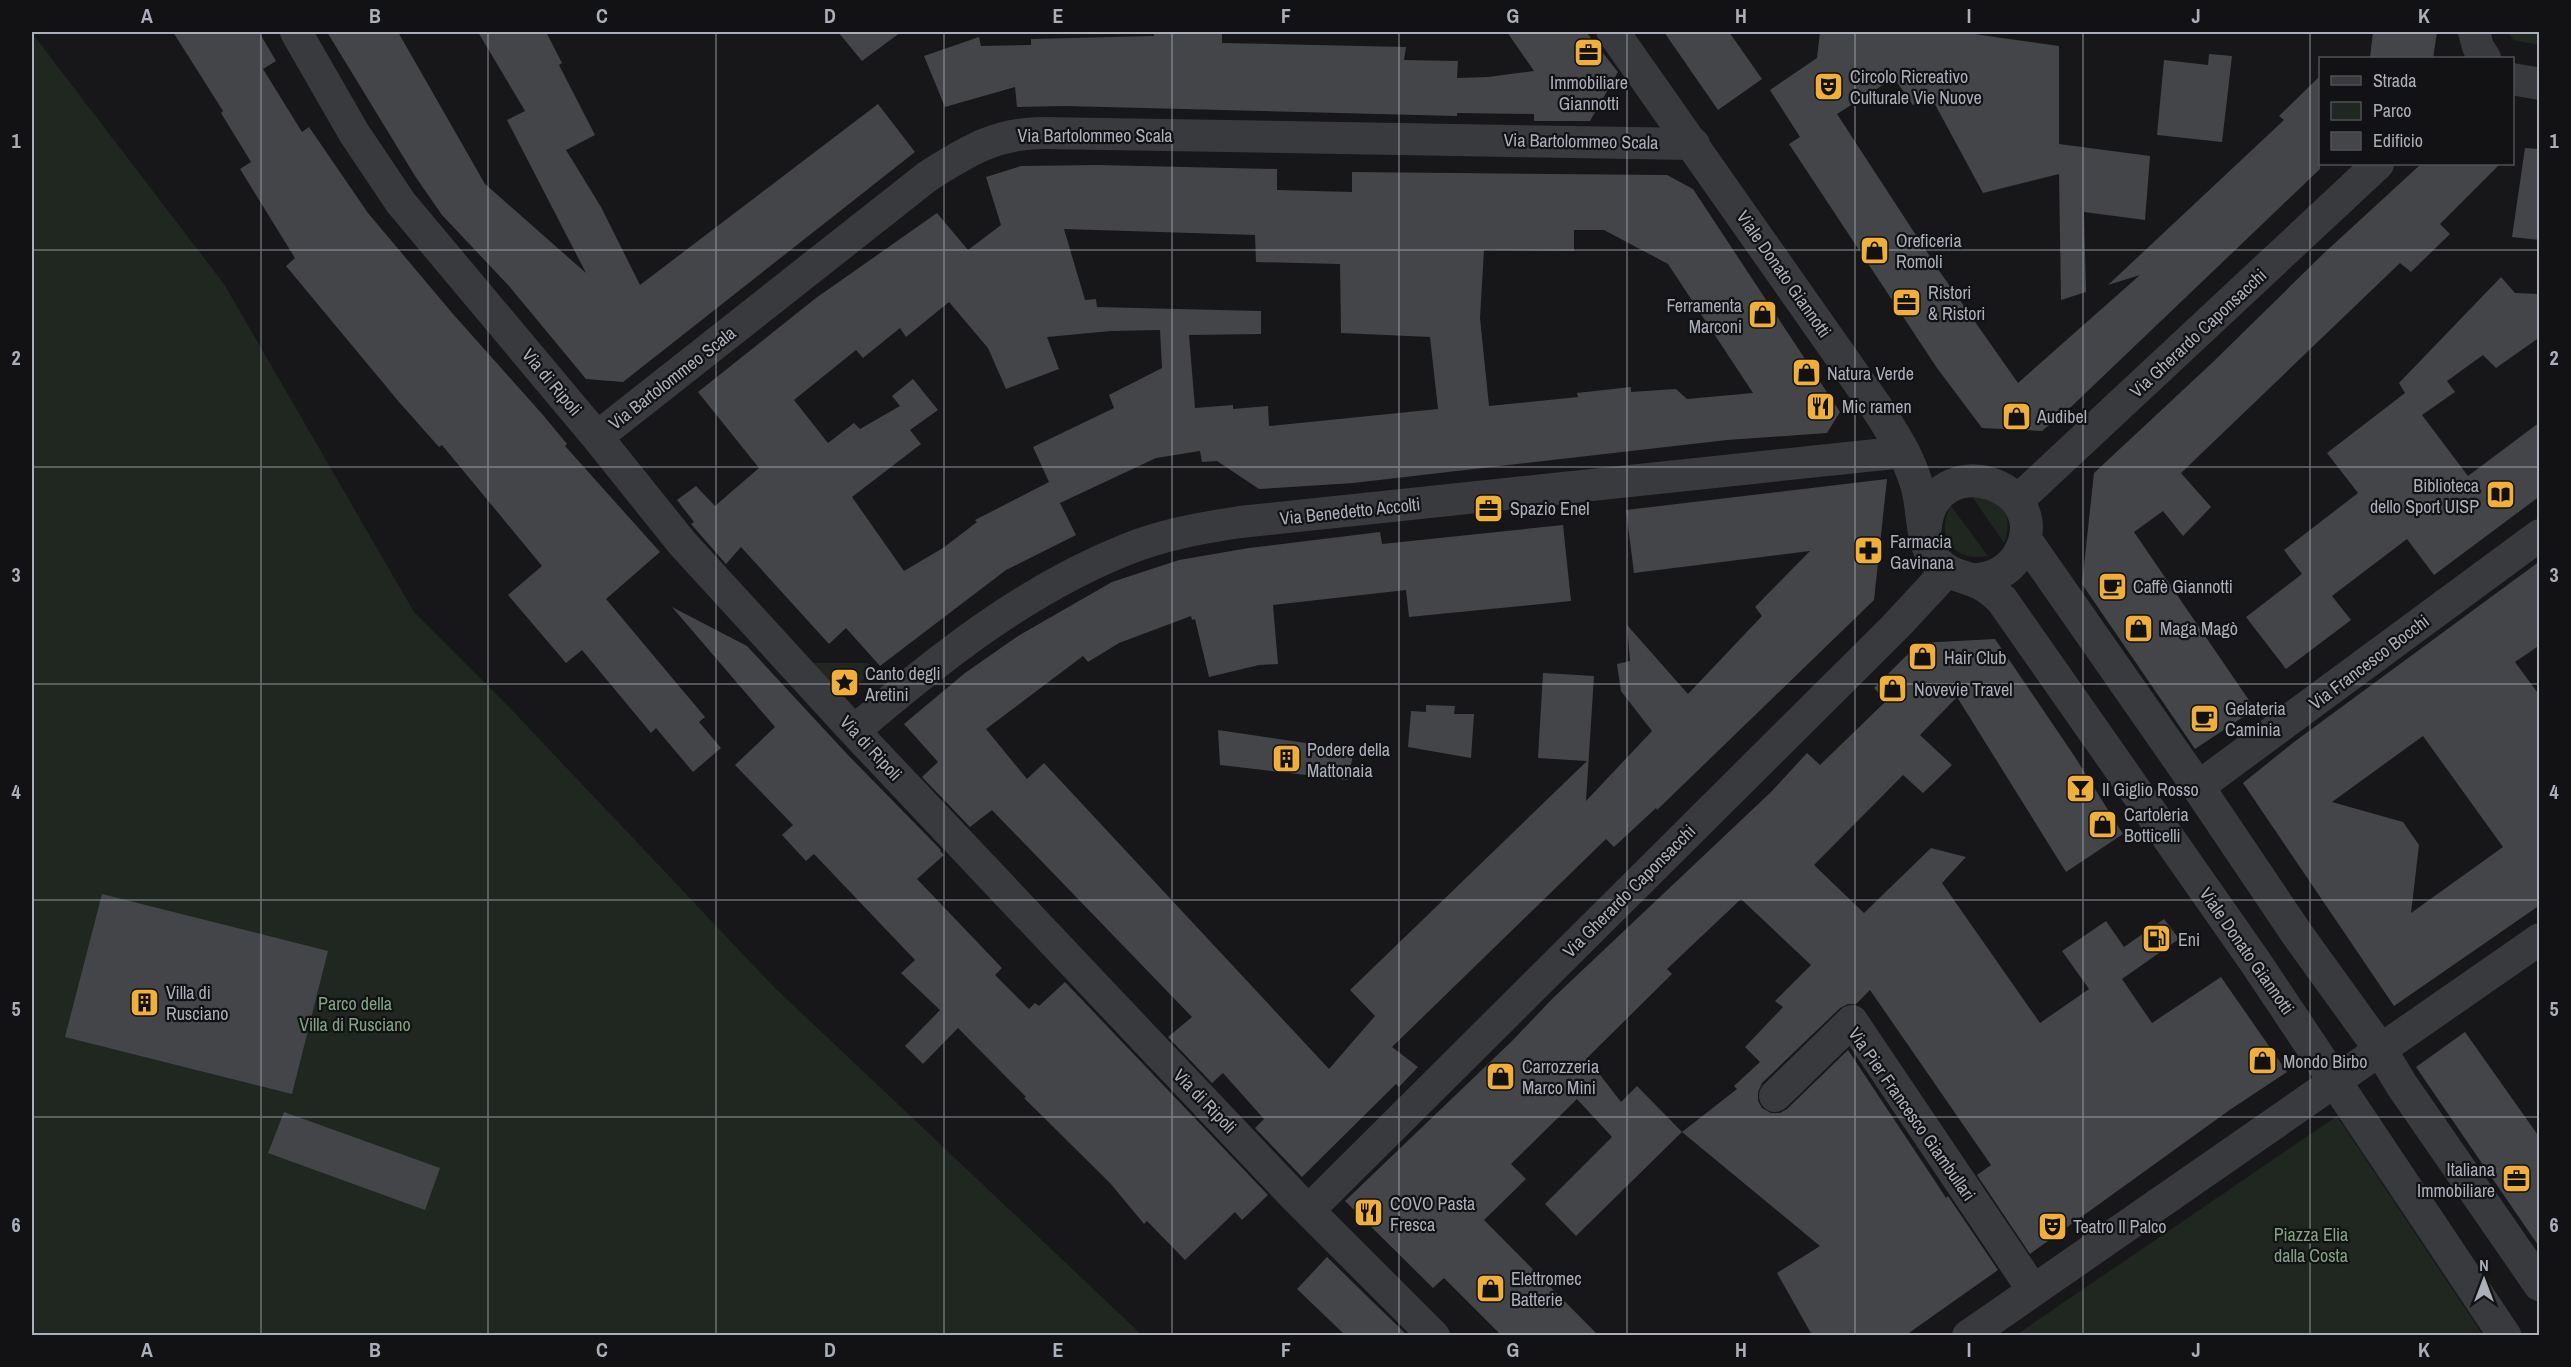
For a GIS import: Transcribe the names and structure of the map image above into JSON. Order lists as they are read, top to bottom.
{
  "streets": {
    "street": [
      "Via Bartolommeo Scala",
      "Viale Donato Giannotti",
      "Via Gherardo Caponsacchi",
      "Via di Ripoli",
      "Via Benedetto Accolti",
      "Via Francesco Bocchi",
      "Via Pier Francesco Giambullari"
    ]
  },
  "crossings": [
    ["Via Bartolommeo Scala", "Viale Donato Giannotti"],
    ["Via Bartolommeo Scala", "Via di Ripoli"],
    ["Viale Donato Giannotti", "Via Gherardo Caponsacchi"],
    ["Viale Donato Giannotti", "Via Benedetto Accolti"],
    ["Via Gherardo Caponsacchi", "Via di Ripoli"],
    ["Via di Ripoli", "Via Benedetto Accolti"]
  ],
  "parks": ["Parco della Villa di Rusciano", "Piazza Elia dalla Costa"],
  "places": {
    "office": [
      "Immobiliare Giannotti",
      "Ristori & Ristori",
      "Spazio Enel",
      "Italiana Immobiliare"
    ],
    "theatre": ["Circolo Ricreativo Culturale Vie Nuove", "Teatro Il Palco"],
    "shop": [
      "Oreficeria Romoli",
      "Ferramenta Marconi",
      "Natura Verde",
      "Audibel",
      "Maga Magò",
      "Hair Club",
      "Novevie Travel",
      "Cartoleria Botticelli",
      "Mondo Birbo",
      "Carrozzeria Marco Mini",
      "Elettromec Batterie"
    ],
    "restaurant": ["Mic ramen", "COVO Pasta Fresca"],
    "library": ["Biblioteca dello Sport UISP"],
    "pharmacy": ["Farmacia Gavinana"],
    "cafe": ["Caffè Giannotti", "Gelateria Caminia"],
    "place": ["Canto degli Aretini"],
    "building": ["Podere della Mattonaia", "Villa di Rusciano"],
    "bar": ["Il Giglio Rosso"],
    "fuel station": ["Eni"]
  },
  "legend": ["Strada", "Parco", "Edificio"],
  "north": "top",
  "grid": {
    "columns": [
      "A",
      "B",
      "C",
      "D",
      "E",
      "F",
      "G",
      "H",
      "I",
      "J",
      "K"
    ],
    "rows": [
      "1",
      "2",
      "3",
      "4",
      "5",
      "6"
    ]
  }
}
